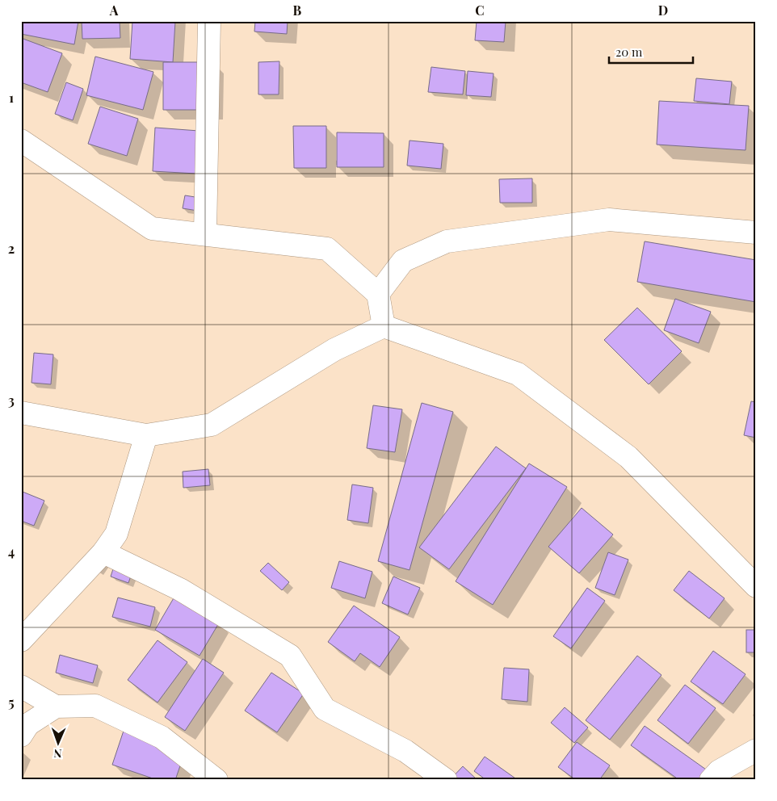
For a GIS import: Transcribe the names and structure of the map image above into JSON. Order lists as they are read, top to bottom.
{
  "scale_bar": "20 m",
  "north": "bottom",
  "grid": {
    "columns": [
      "A",
      "B",
      "C",
      "D"
    ],
    "rows": [
      "1",
      "2",
      "3",
      "4",
      "5"
    ]
  }
}
